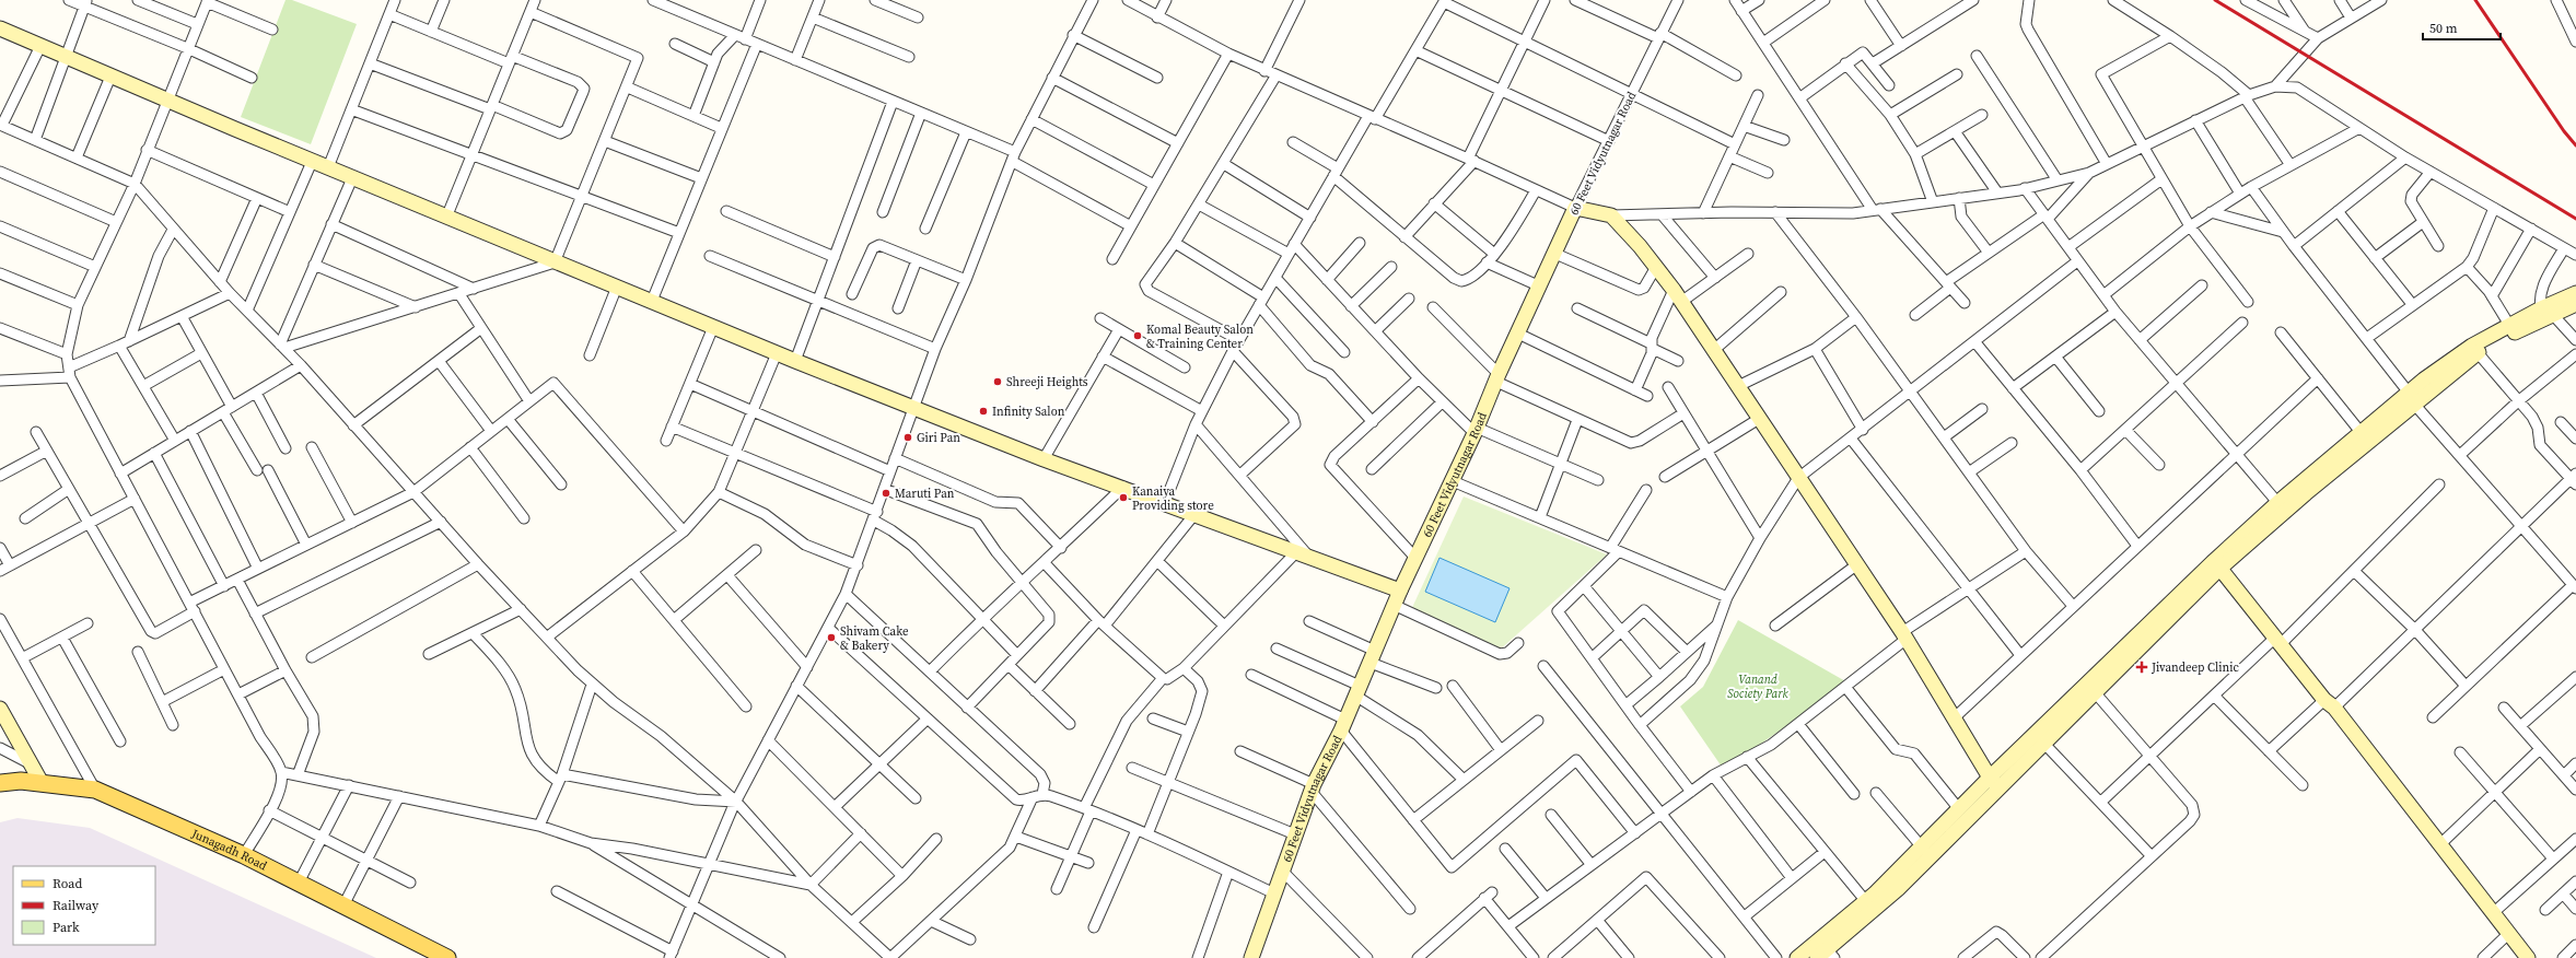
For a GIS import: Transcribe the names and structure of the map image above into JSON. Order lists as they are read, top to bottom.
{
  "streets": {
    "main road": ["Junagadh Road"],
    "street": ["60 Feet Vidyutnagar Road"]
  },
  "parks": ["Vanand Society Park"],
  "places": {
    "other": [
      "Komal Beauty Salon & Training Center",
      "Shreeji Heights",
      "Infinity Salon",
      "Giri Pan",
      "Maruti Pan",
      "Kanaiya Providing store",
      "Shivam Cake & Bakery"
    ],
    "health": ["Jivandeep Clinic"]
  },
  "legend": ["Road", "Railway", "Park"],
  "scale_bar": "50 m"
}
